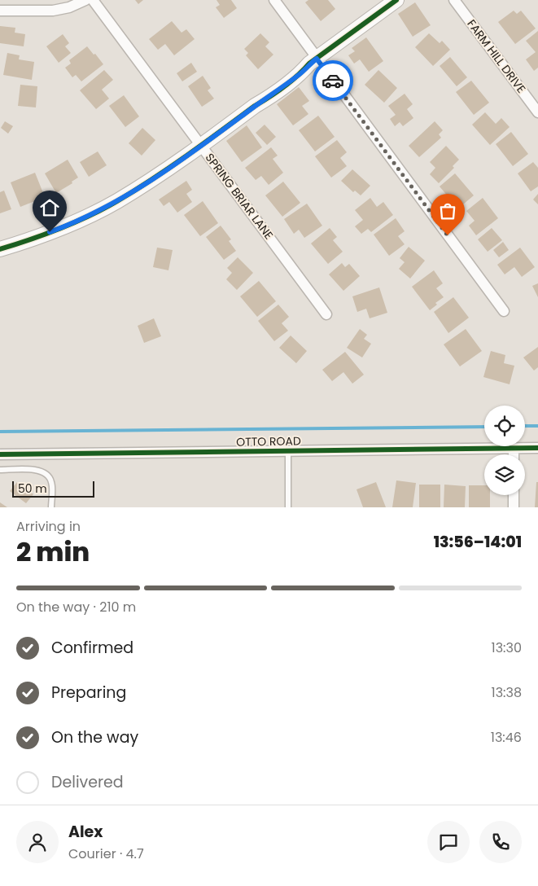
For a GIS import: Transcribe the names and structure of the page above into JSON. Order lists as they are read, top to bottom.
{
  "streets": {
    "street": ["FARM HILL DRIVE", "SPRING BRIAR LANE", "OTTO ROAD"]
  },
  "scale_bar": "50 m",
  "page": {
    "scale": "50 m",
    "heading": ["2 min", "Arriving in", "13:56–14:01"],
    "panel": ["Alex", "Courier · 4.7"],
    "bar": "On the way · 210 m",
    "list": [
      ["Confirmed", "13:30"],
      ["Preparing", "13:38"],
      ["On the way", "13:46"],
      "Delivered"
    ]
  }
}
